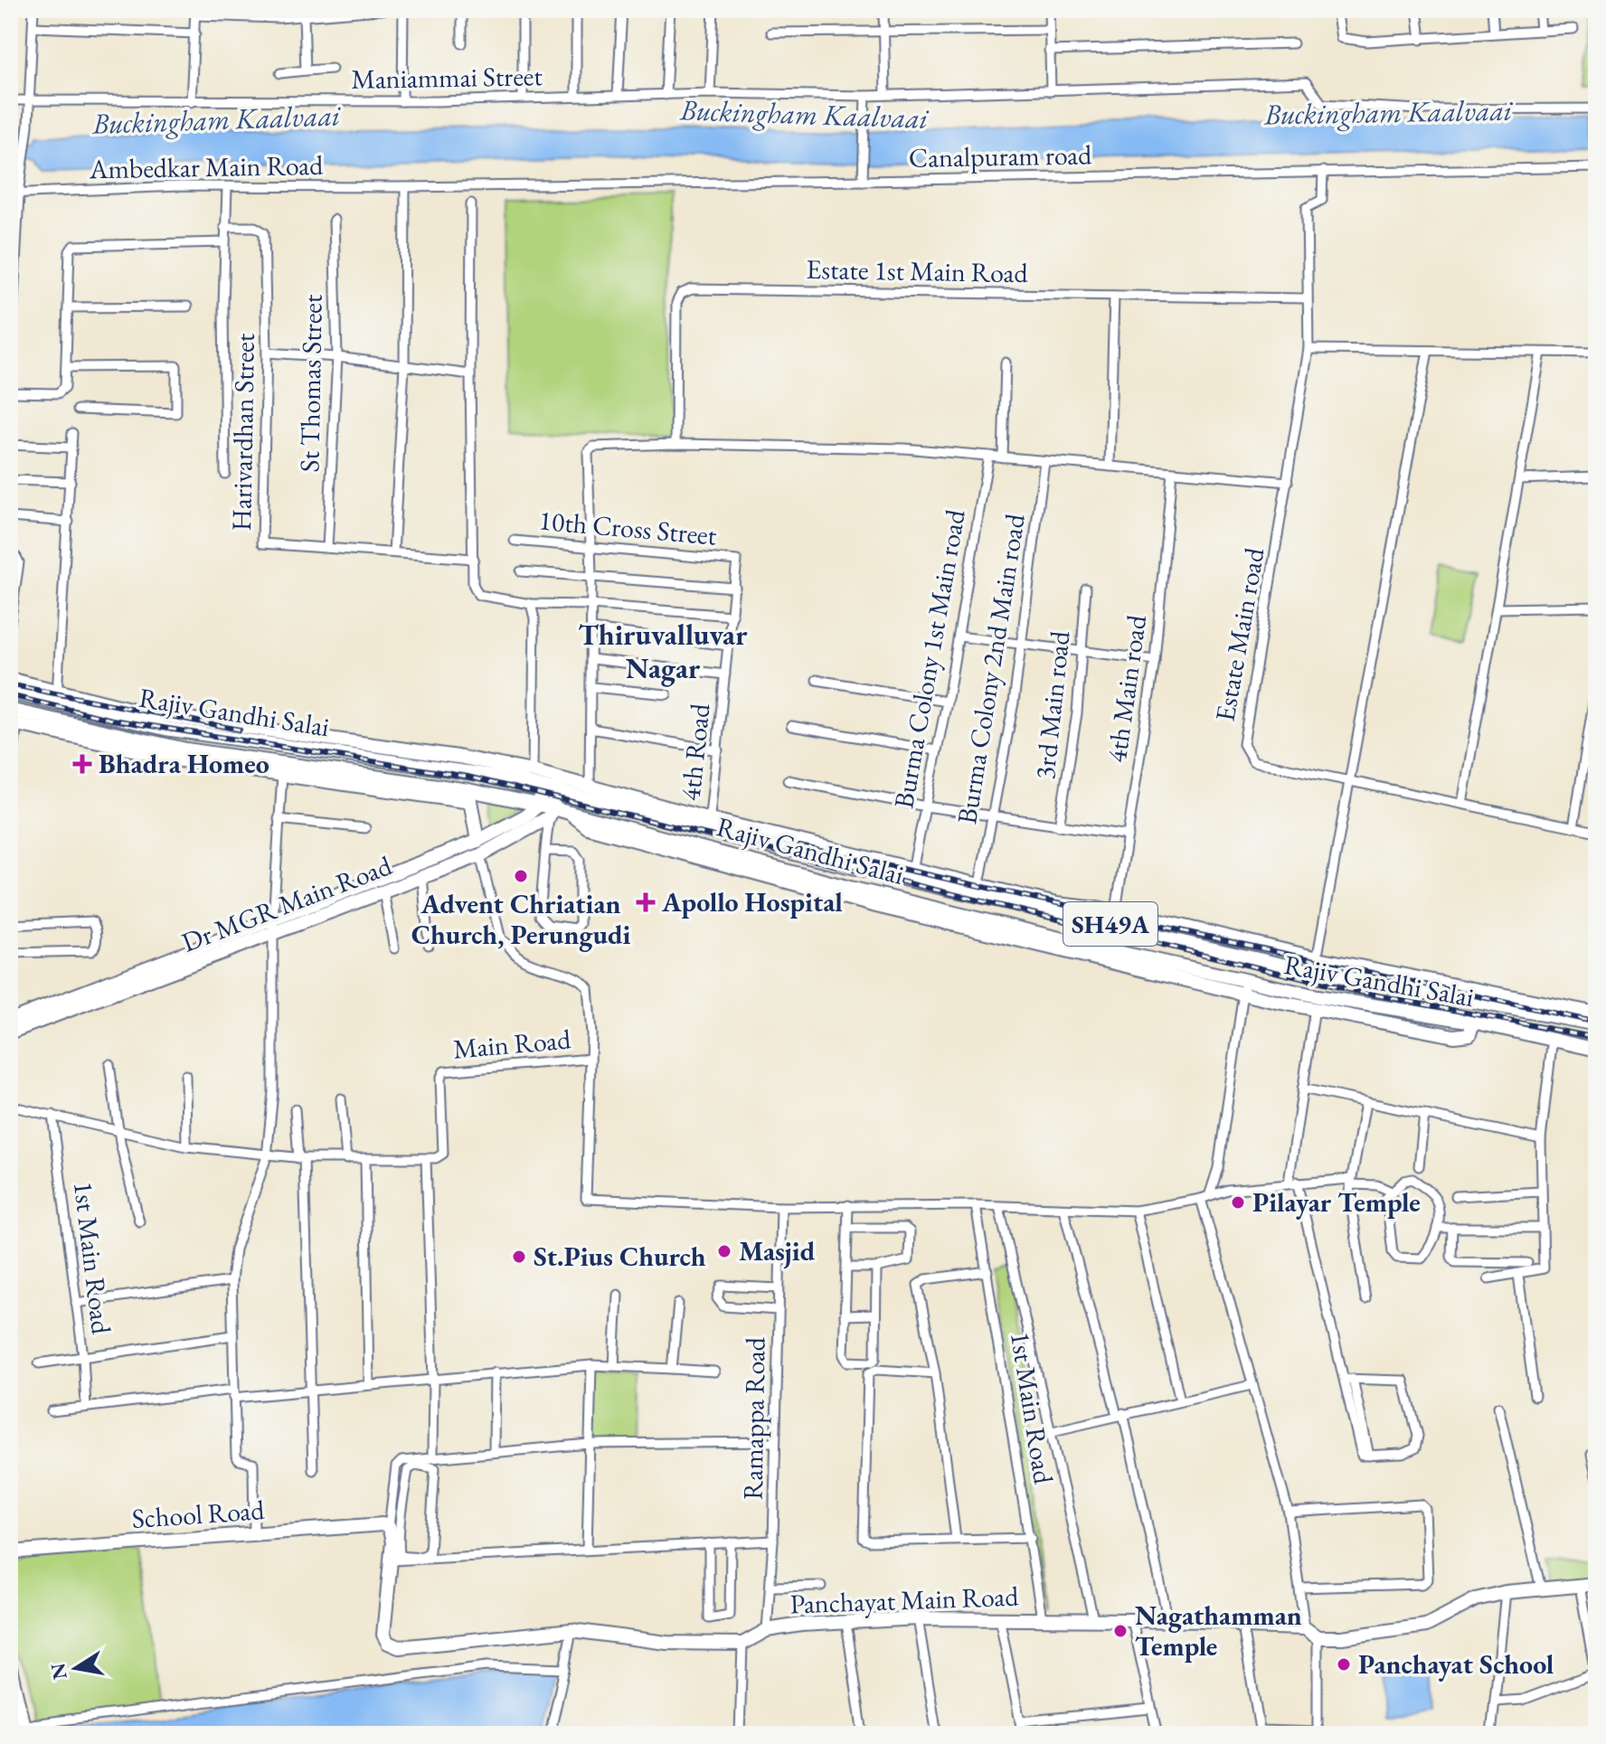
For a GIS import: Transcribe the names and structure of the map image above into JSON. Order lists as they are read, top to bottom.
{
  "streets": {
    "street": [
      "Maniammai Street",
      "Canalpuram road",
      "Ambedkar Main Road",
      "Estate 1st Main Road",
      "St Thomas Street",
      "Harivardhan Street",
      "10th Cross Street",
      "Estate Main road",
      "Burma Colony 1st Main road",
      "Burma Colony 2nd Main road",
      "4th Main road",
      "3rd Main road",
      "Rajiv Gandhi Salai",
      "4th Road",
      "Dr MGR Main Road",
      "SH49A",
      "Main Road",
      "1st Main Road",
      "Ramappa Road",
      "School Road",
      "Panchayat Main Road"
    ]
  },
  "crossings": [
    ["Canalpuram road", "Ambedkar Main Road"],
    ["Canalpuram road", "Estate Main road"],
    ["Estate 1st Main Road", "Estate Main road"],
    ["St Thomas Street", "Harivardhan Street"],
    ["10th Cross Street", "4th Road"],
    ["Rajiv Gandhi Salai", "4th Road"],
    ["Rajiv Gandhi Salai", "Dr MGR Main Road"],
    ["1st Main Road", "Panchayat Main Road"],
    ["Ramappa Road", "Panchayat Main Road"],
    ["School Road", "Panchayat Main Road"]
  ],
  "districts": ["Thiruvalluvar Nagar"],
  "water": ["Buckingham Kaalvaai"],
  "places": {
    "health": ["Bhadra Homeo", "Apollo Hospital"],
    "other": [
      "Advent Chriatian Church, Perungudi",
      "Pilayar Temple",
      "Masjid",
      "St.Pius Church",
      "Nagathamman Temple",
      "Panchayat School"
    ]
  },
  "north": "left"
}
